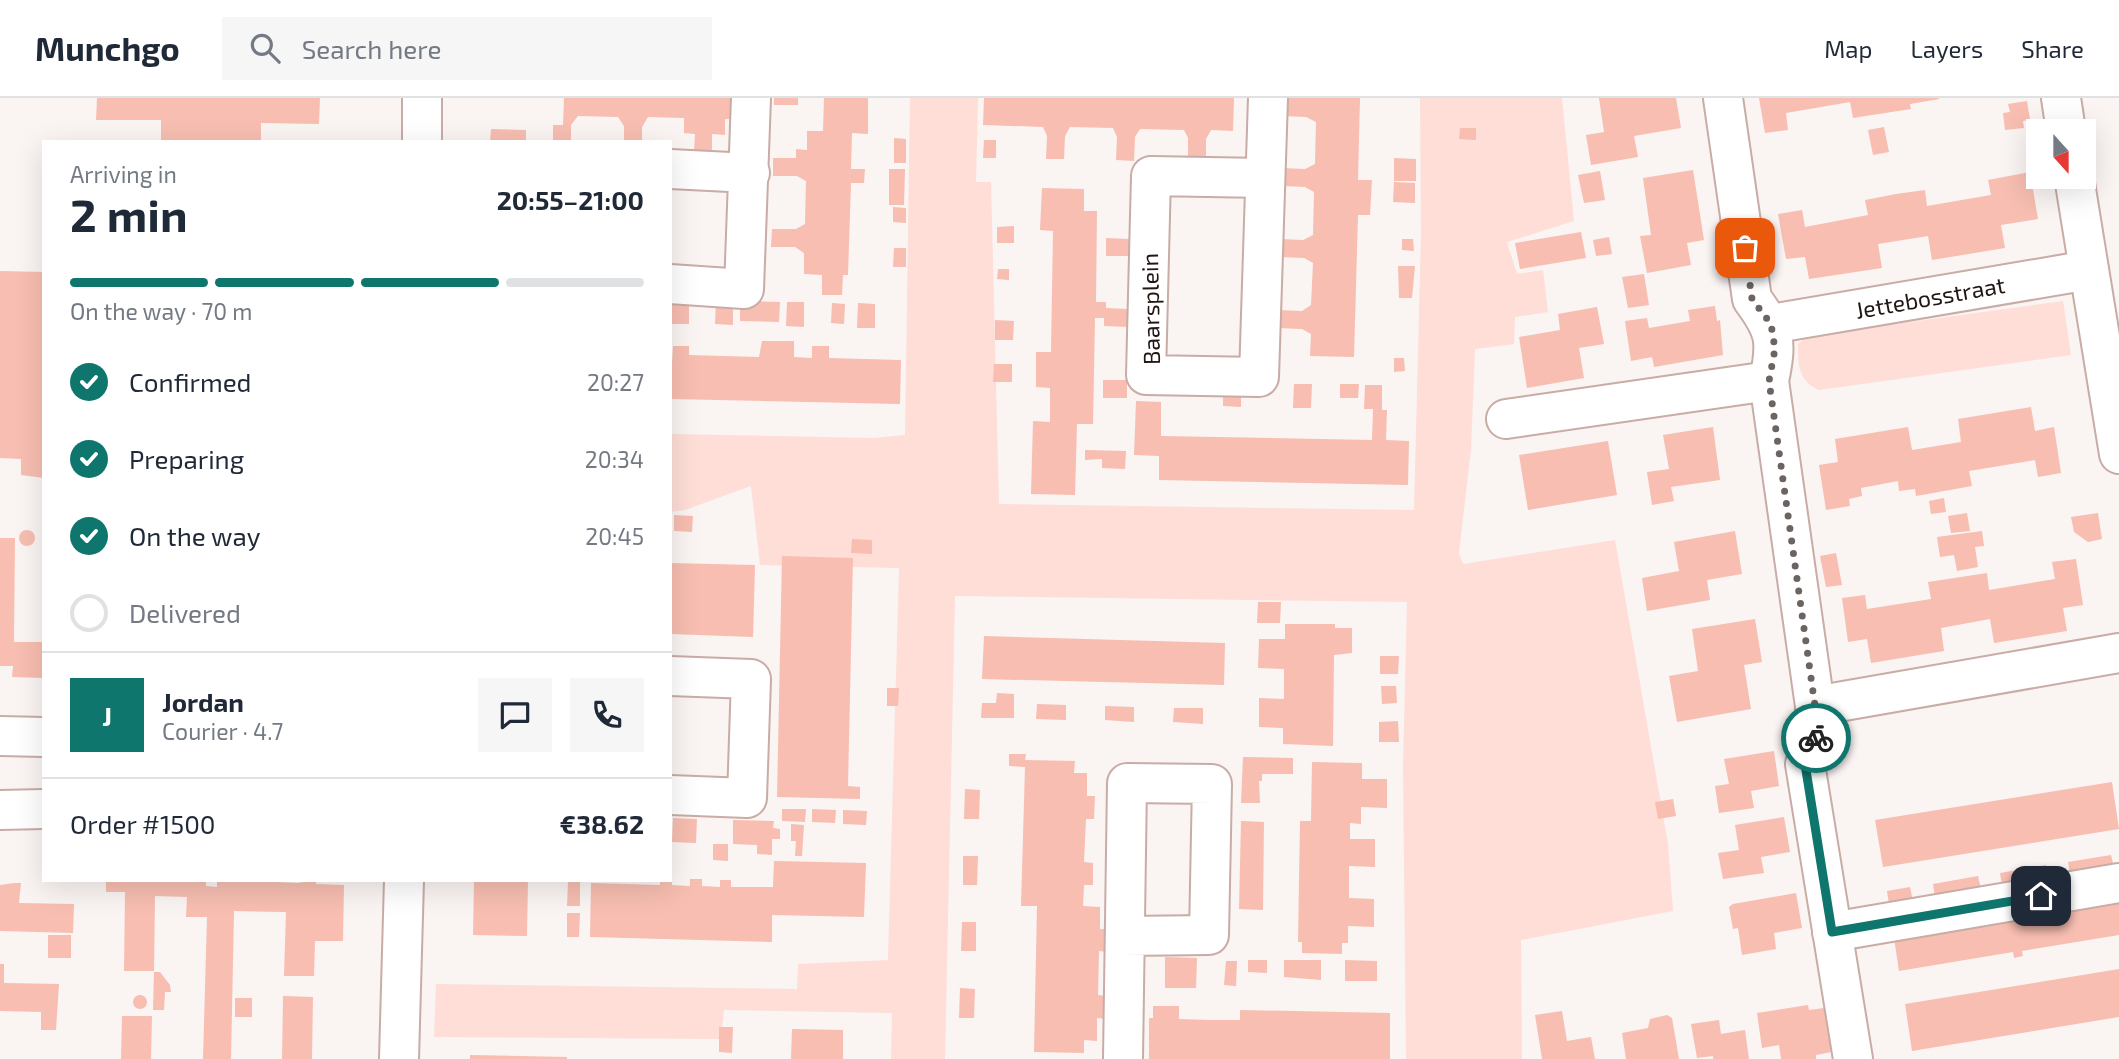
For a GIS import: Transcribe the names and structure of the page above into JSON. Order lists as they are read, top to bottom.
{
  "streets": {
    "street": ["Jettebosstraat", "Baarsplein"]
  },
  "north": "bottom",
  "page": {
    "header": "Munchgo",
    "search": "Search here",
    "nav": ["Map", "Layers", "Share"],
    "heading": ["2 min", "Arriving in", "20:55–21:00"],
    "panel": [
      "Jordan",
      "Courier · 4.7",
      "Order #1500",
      "€38.62"
    ],
    "bar": "On the way · 70 m",
    "list": [
      ["Confirmed", "20:27"],
      ["Preparing", "20:34"],
      ["On the way", "20:45"],
      "Delivered"
    ],
    "round": "J"
  }
}
